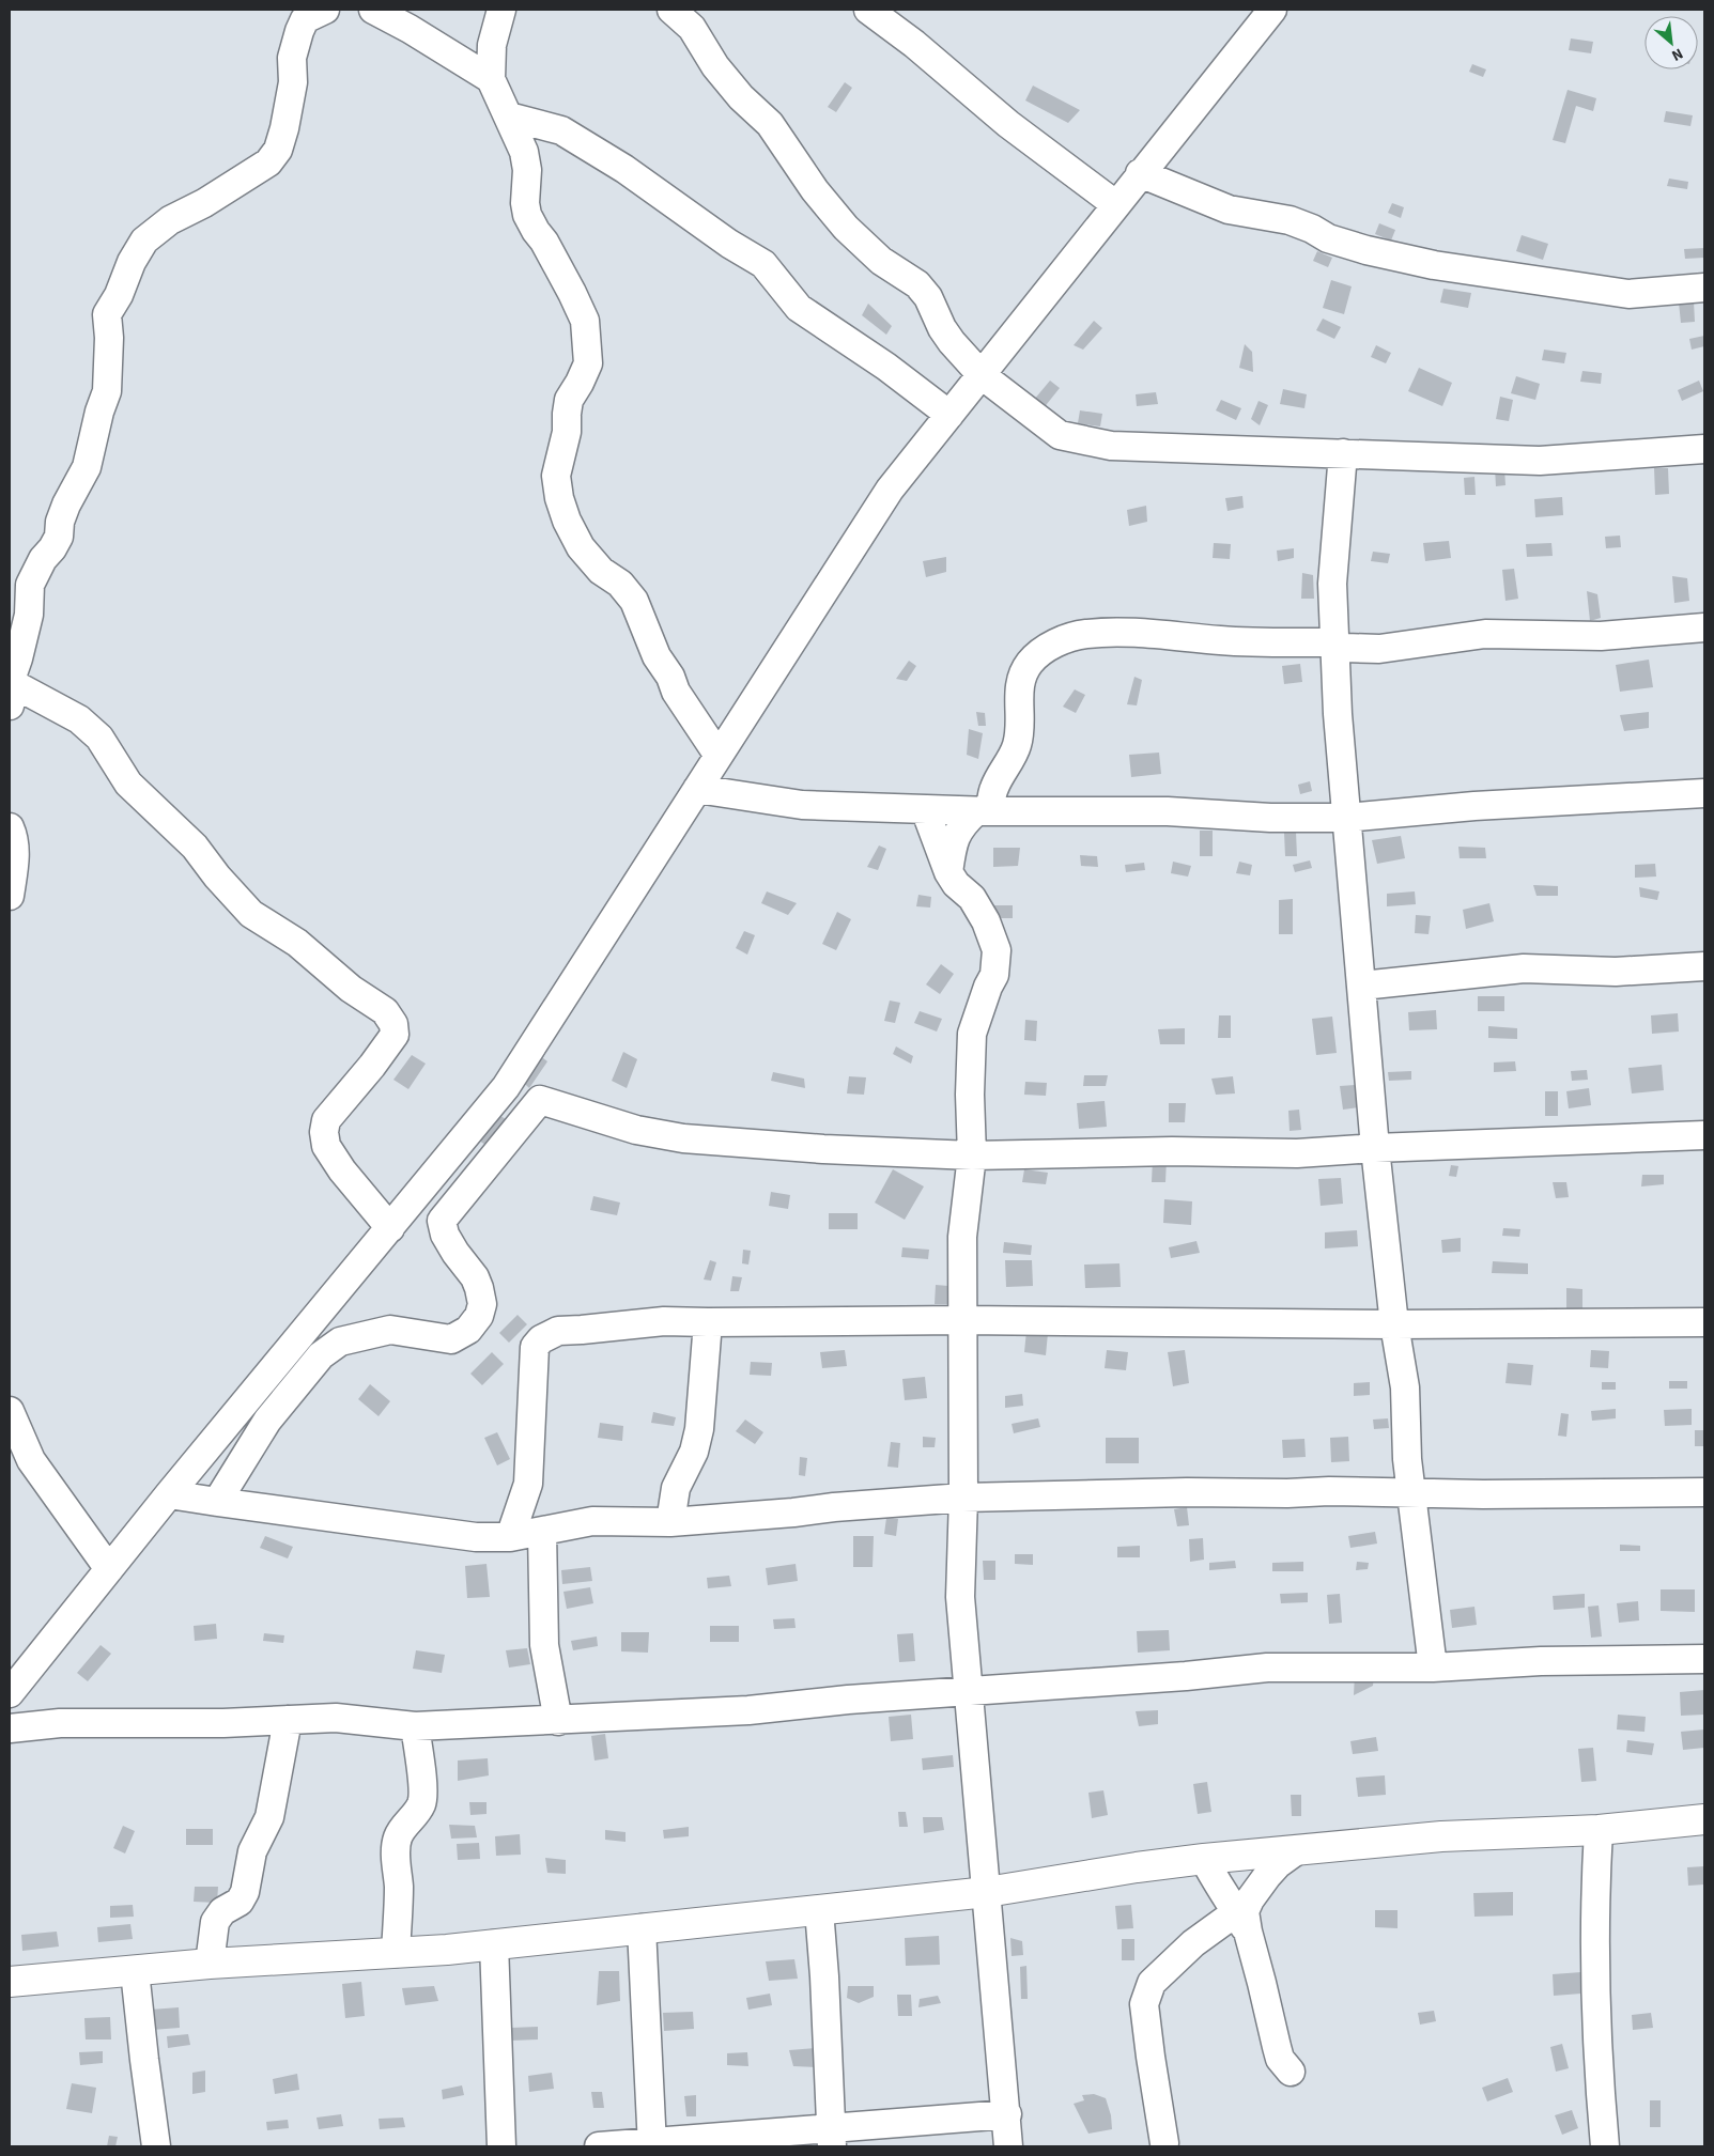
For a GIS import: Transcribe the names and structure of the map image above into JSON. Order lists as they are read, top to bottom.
{
  "north": "bottom right"
}
